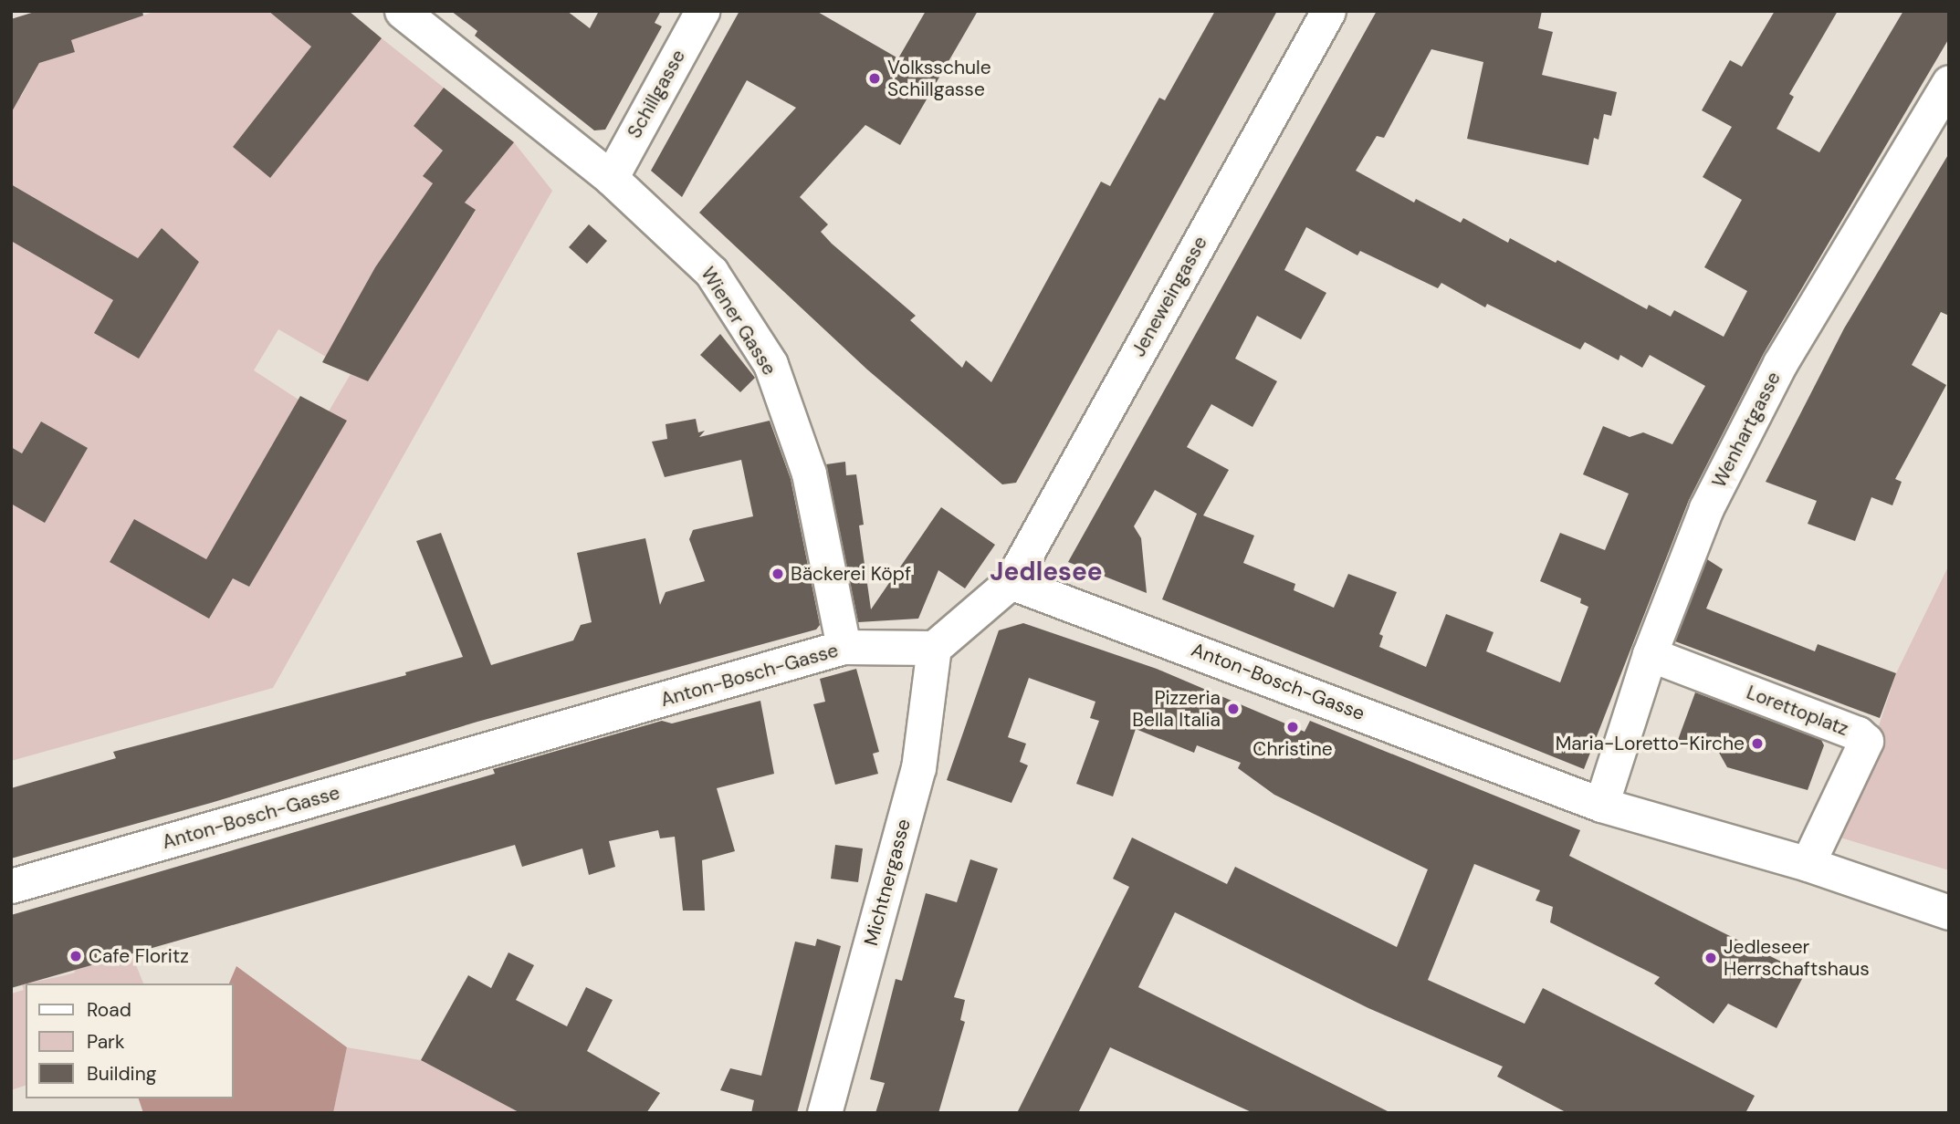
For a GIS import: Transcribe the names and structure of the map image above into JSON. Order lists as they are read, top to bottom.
{
  "streets": {
    "street": [
      "Schillgasse",
      "Jeneweingasse",
      "Wiener Gasse",
      "Wenhartgasse",
      "Anton-Bosch-Gasse",
      "Lorettoplatz",
      "Michtnergasse"
    ]
  },
  "crossings": [
    ["Schillgasse", "Wiener Gasse"],
    ["Jeneweingasse", "Anton-Bosch-Gasse"],
    ["Wiener Gasse", "Anton-Bosch-Gasse"],
    ["Wenhartgasse", "Anton-Bosch-Gasse"],
    ["Wenhartgasse", "Lorettoplatz"],
    ["Anton-Bosch-Gasse", "Michtnergasse"]
  ],
  "districts": ["Jedlesee"],
  "places": [
    "Volksschule Schillgasse",
    "Bäckerei Köpf",
    "Pizzeria Bella Italia",
    "Christine",
    "Maria-Loretto-Kirche",
    "Cafe Floritz",
    "Jedleseer Herrschaftshaus"
  ],
  "legend": ["Road", "Park", "Building"]
}
